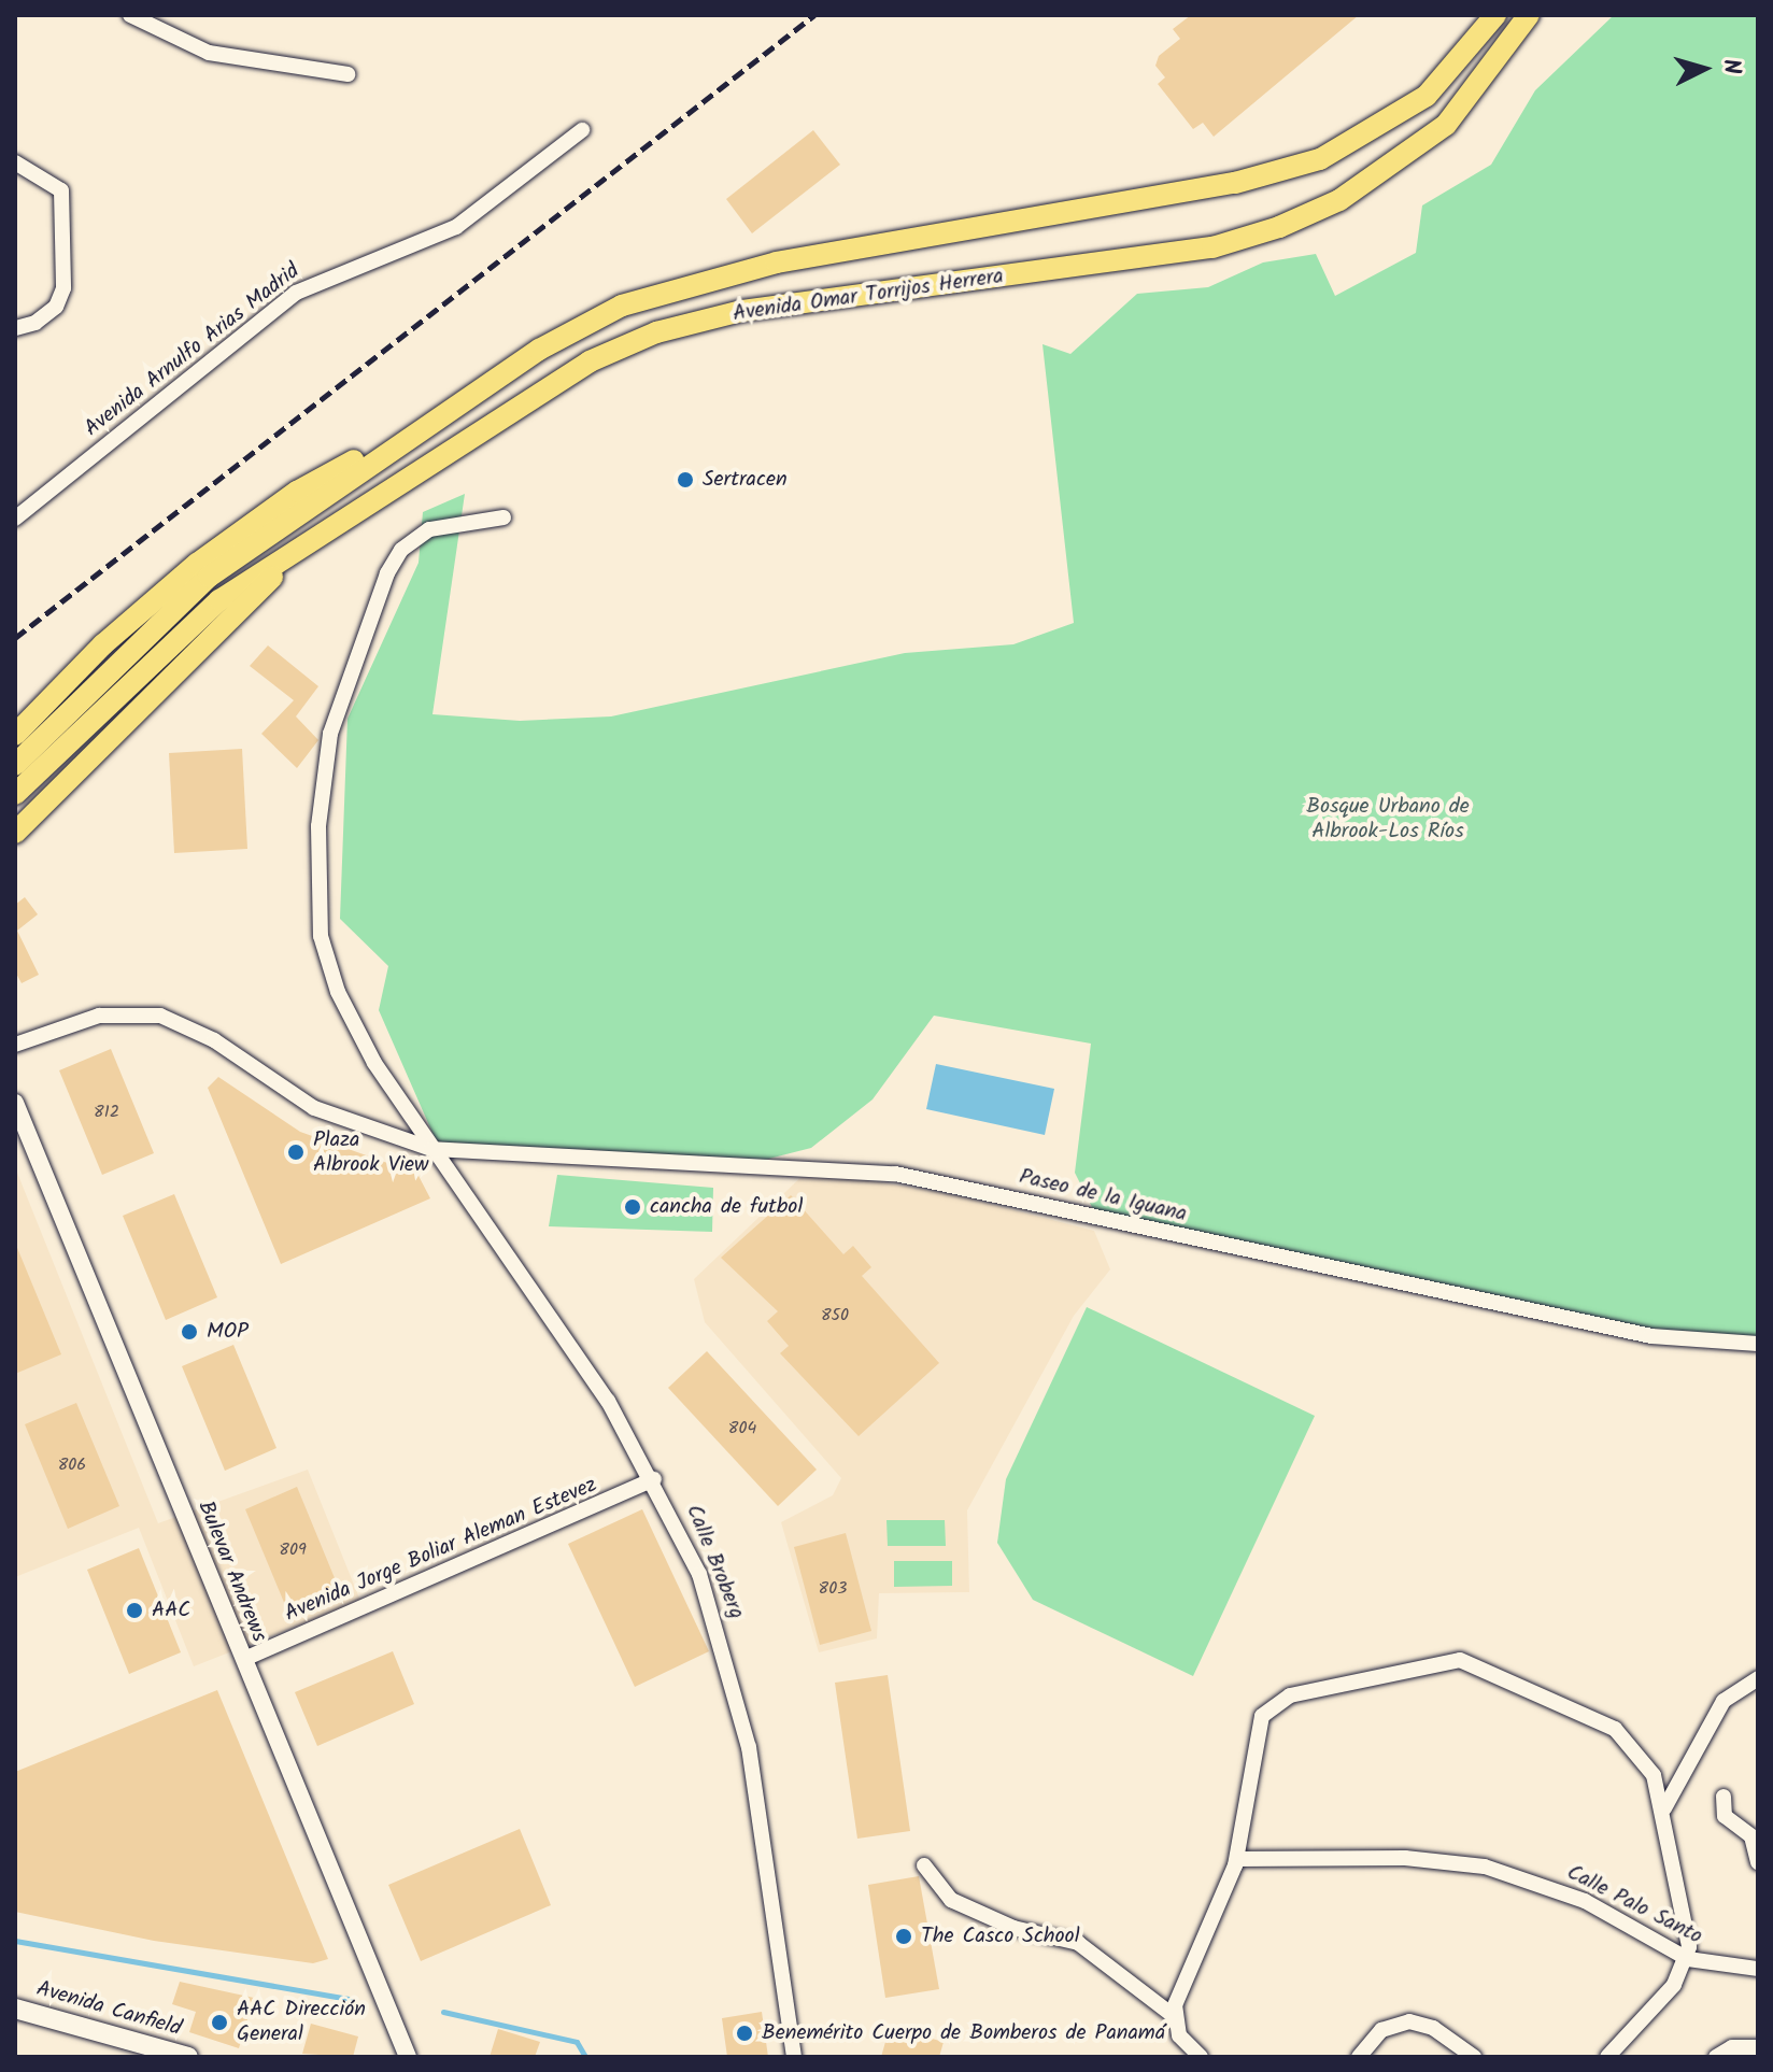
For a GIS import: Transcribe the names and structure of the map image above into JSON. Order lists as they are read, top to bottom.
{
  "streets": {
    "main road": ["Avenida Omar Torrijos Herrera", "Avenida Canfield"],
    "street": [
      "Avenida Arnulfo Arias Madrid",
      "Paseo de la Iguana",
      "Avenida Jorge Boliar Aleman Estevez",
      "Calle Broberg",
      "Bulevar Andrews",
      "Calle Palo Santo"
    ]
  },
  "crossings": [
    ["Paseo de la Iguana", "Calle Broberg"],
    ["Avenida Jorge Boliar Aleman Estevez", "Calle Broberg"],
    ["Avenida Jorge Boliar Aleman Estevez", "Bulevar Andrews"]
  ],
  "parks": ["Bosque Urbano de Albrook-Los Ríos"],
  "places": [
    "Sertracen",
    "Plaza Albrook View",
    "cancha de futbol",
    "MOP",
    "AAC",
    "The Casco School",
    "AAC Dirección General",
    "Benemérito Cuerpo de Bomberos de Panamá"
  ],
  "house_numbers": [
    "812",
    "850",
    "804",
    "806",
    "809",
    "803"
  ],
  "north": "right"
}
